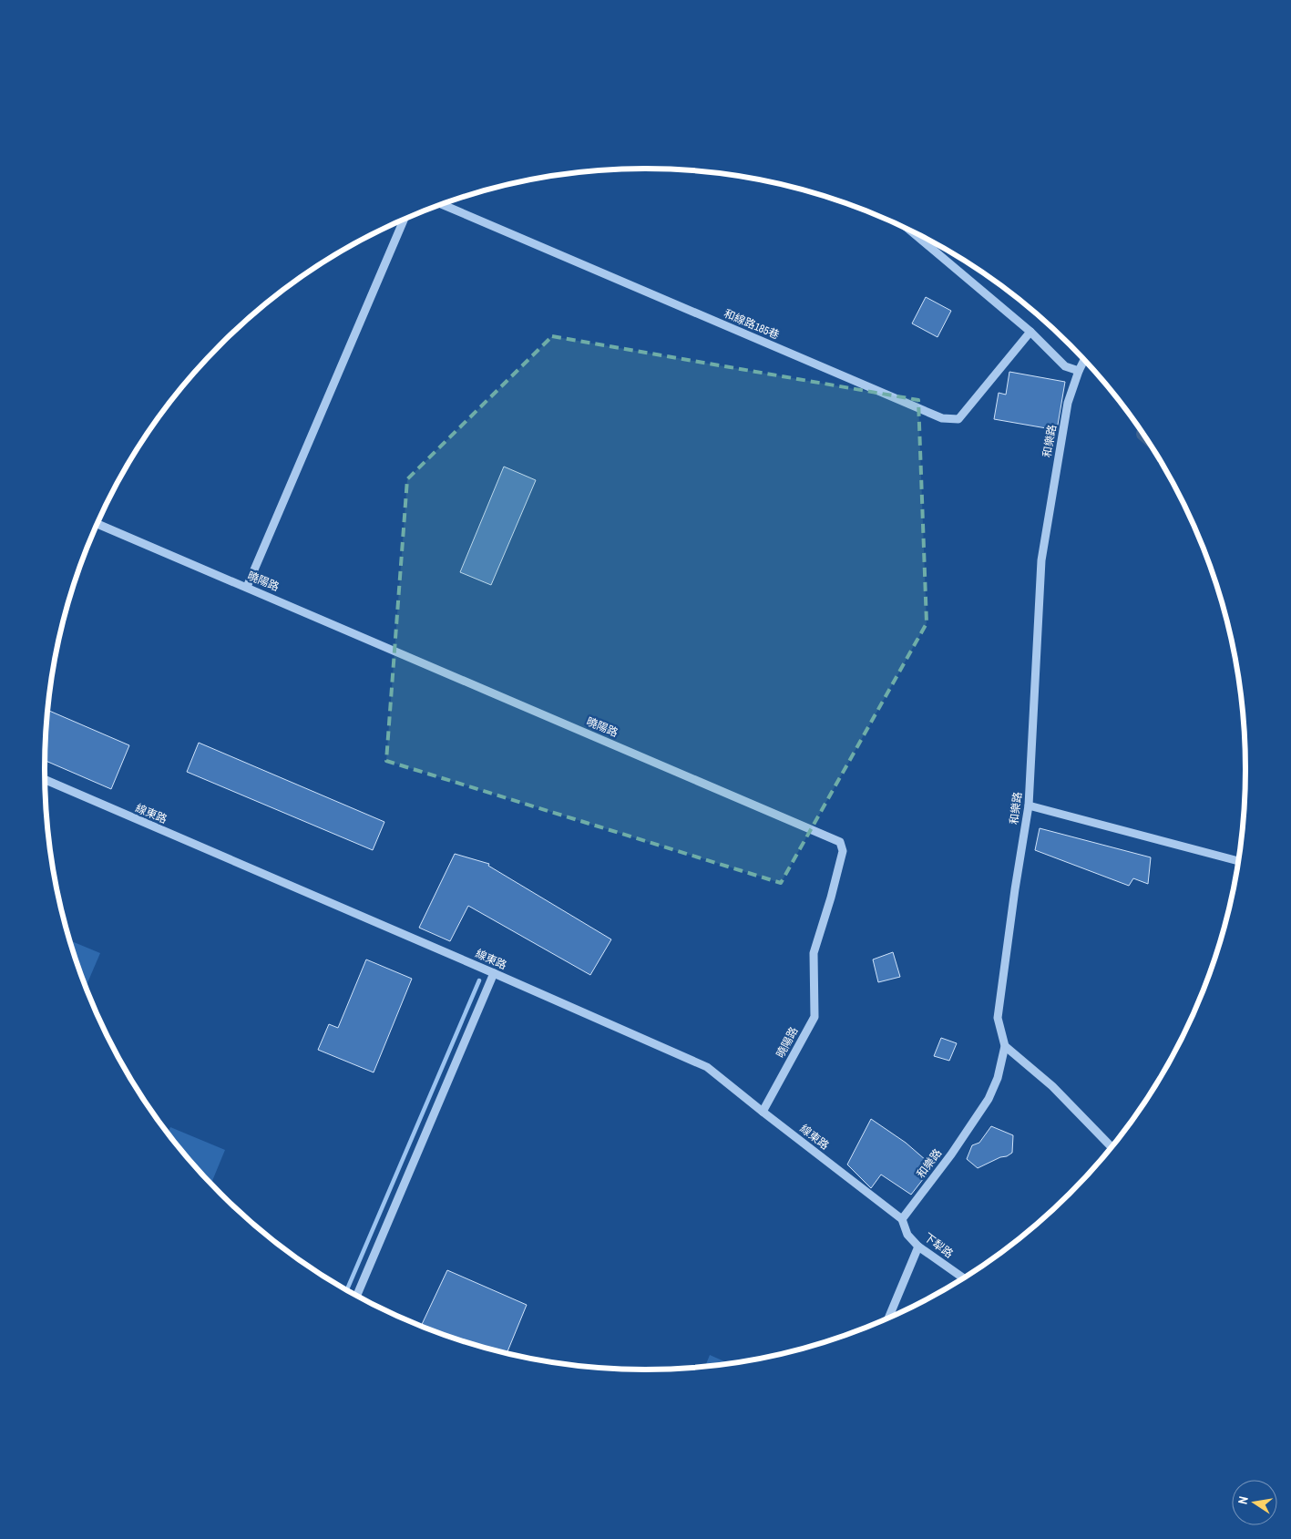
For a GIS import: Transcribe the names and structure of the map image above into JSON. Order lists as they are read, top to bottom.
{
  "streets": {
    "street": [
      "和線路185巷",
      "和樂路",
      "曉陽路",
      "線東路",
      "下犁路"
    ]
  },
  "crossings": [
    ["和樂路", "線東路"],
    ["和樂路", "下犁路"],
    ["曉陽路", "線東路"],
    ["線東路", "下犁路"]
  ],
  "north": "left"
}
